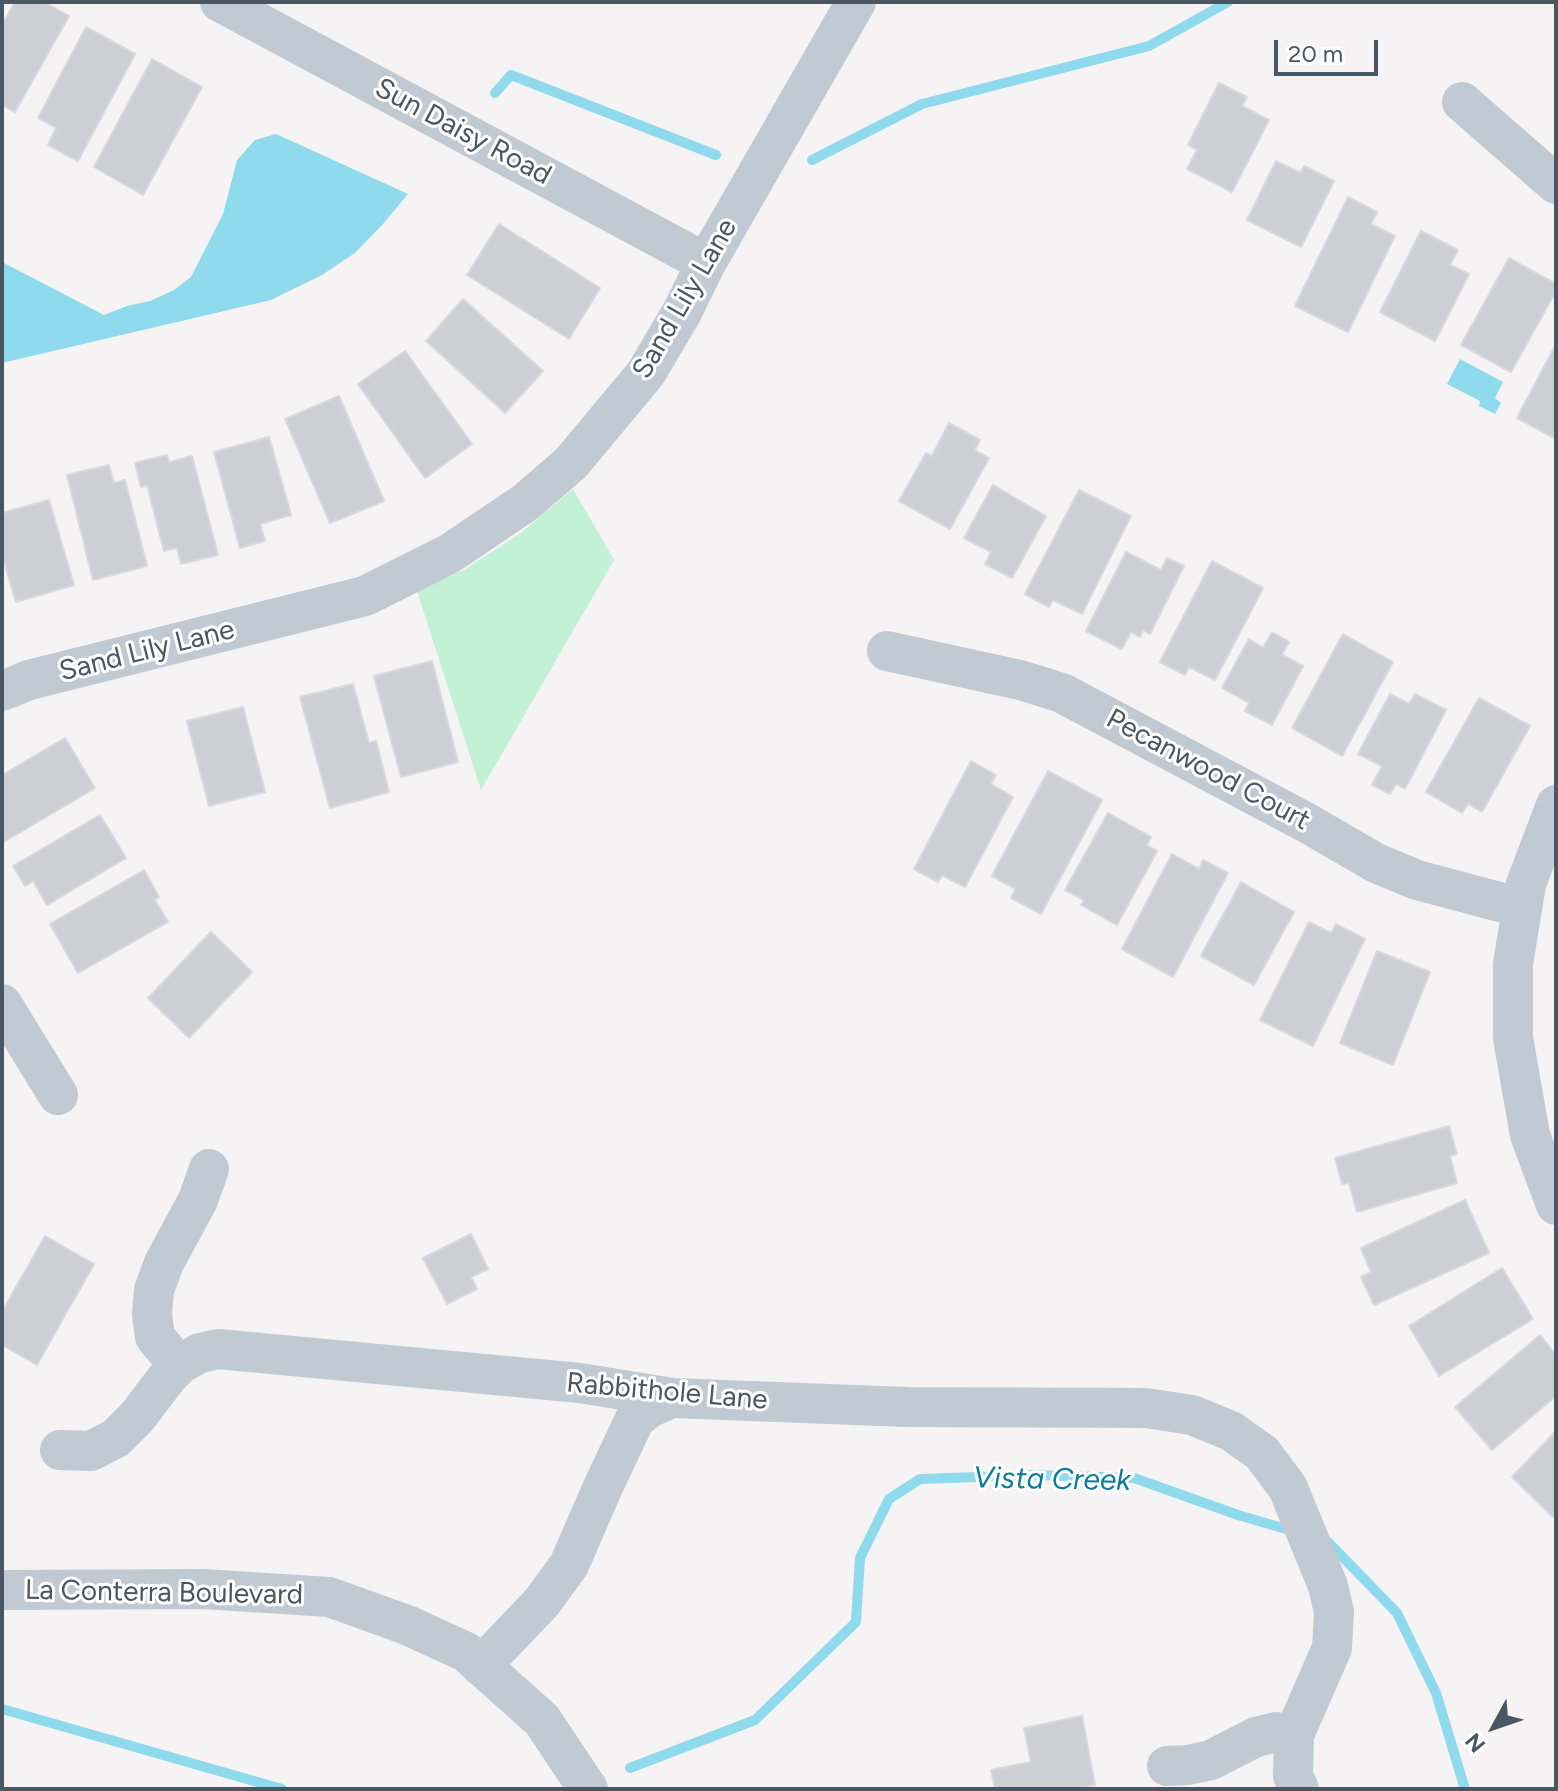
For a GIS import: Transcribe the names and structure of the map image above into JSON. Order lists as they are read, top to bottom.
{
  "streets": {
    "street": [
      "Sun Daisy Road",
      "Sand Lily Lane",
      "Pecanwood Court",
      "Rabbithole Lane",
      "La Conterra Boulevard"
    ]
  },
  "crossings": [
    ["Sun Daisy Road", "Sand Lily Lane"]
  ],
  "water": ["Vista Creek"],
  "scale_bar": "20 m",
  "north": "bottom left"
}
